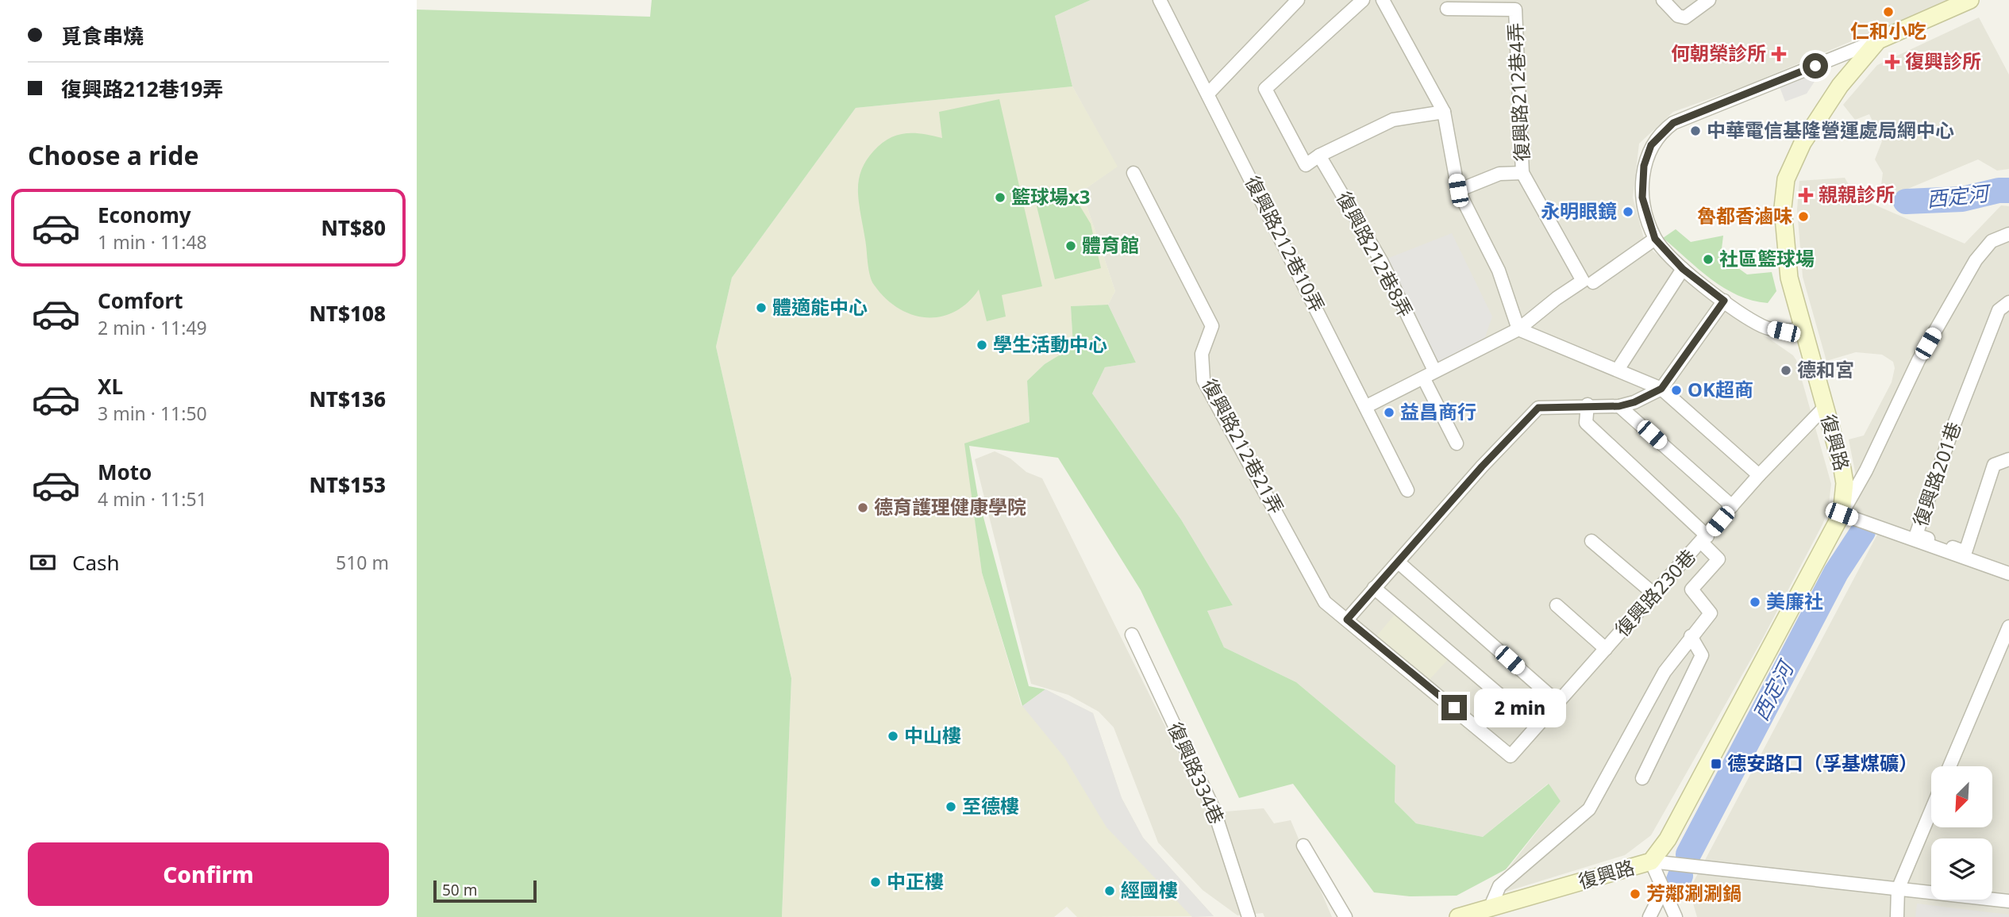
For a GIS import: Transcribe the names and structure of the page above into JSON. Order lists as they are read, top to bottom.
{
  "streets": {
    "street": [
      "復興路212巷4弄",
      "復興路212巷10弄",
      "復興路212巷8弄",
      "復興路",
      "復興路212巷21弄",
      "復興路201巷",
      "復興路230巷",
      "復興路334巷"
    ]
  },
  "crossings": [
    ["復興路", "復興路230巷"],
    ["復興路212巷21弄", "復興路230巷"]
  ],
  "water": ["西定河"],
  "places": {
    "other": [
      "仁和小吃",
      "中華電信基隆營運處局網中心",
      "籃球場x3",
      "永明眼鏡",
      "魯都香滷味",
      "體育館",
      "社區籃球場",
      "體適能中心",
      "學生活動中心",
      "德和宮",
      "OK超商",
      "益昌商行",
      "德育護理健康學院",
      "美廉社",
      "中山樓",
      "至德樓",
      "中正樓",
      "經國樓",
      "芳鄰涮涮鍋"
    ],
    "health": ["何朝榮診所", "復興診所", "親親診所"],
    "transit": ["德安路口（孚基煤礦）"]
  },
  "scale_bar": "50 m",
  "north": "bottom left",
  "page": {
    "banner": ["覓食串燒", "復興路212巷19弄"],
    "heading": "Choose a ride",
    "list": [
      {
        "name": "Economy",
        "note": "1 min · 11:48",
        "value": "NT$80"
      },
      {
        "name": "Comfort",
        "note": "2 min · 11:49",
        "value": "NT$108"
      },
      {
        "name": "XL",
        "note": "3 min · 11:50",
        "value": "NT$136"
      },
      {
        "name": "Moto",
        "note": "4 min · 11:51",
        "value": "NT$153"
      }
    ],
    "pay": ["Cash", "510 m"],
    "bubble": "2 min",
    "buttons": "Confirm",
    "scale": "50 m"
  }
}
